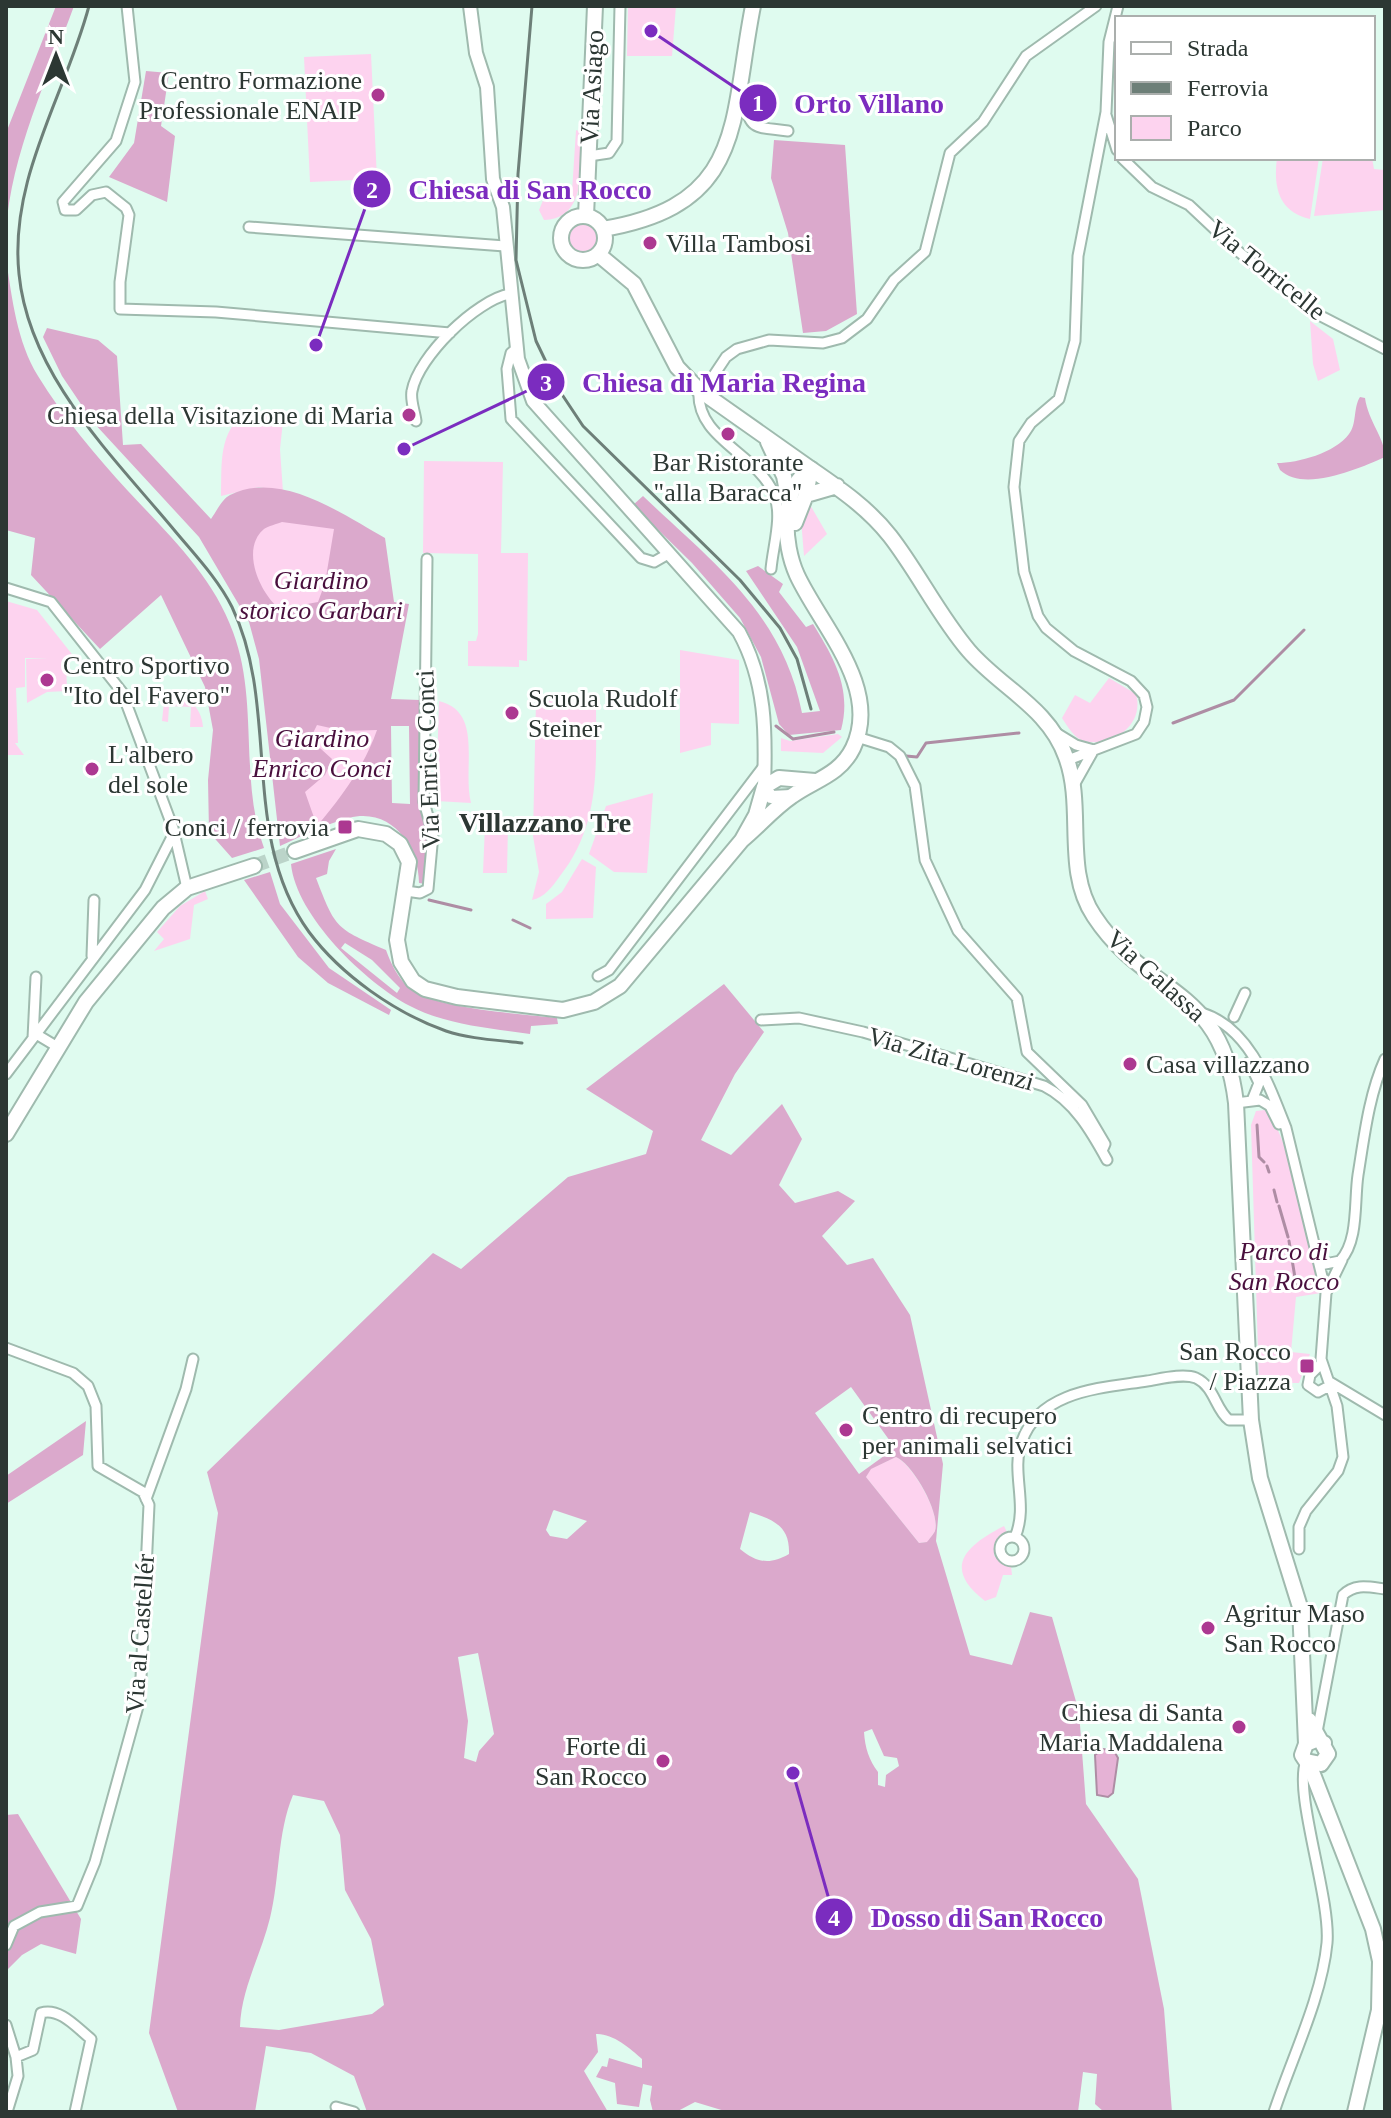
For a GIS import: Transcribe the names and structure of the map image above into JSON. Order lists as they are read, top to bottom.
{
  "streets": {
    "main road": ["Via Asiago", "Via Enrico Conci", "Via Galassa"],
    "street": ["Via Torricelle", "Via Zita Lorenzi", "Via al Castellér"]
  },
  "crossings": [
    ["Via Asiago", "Via Galassa"]
  ],
  "districts": ["Villazzano Tre"],
  "parks": ["Giardino storico Garbari", "Giardino Enrico Conci", "Parco di San Rocco"],
  "places": {
    "other": [
      "Orto Villano",
      "Centro Formazione Professionale ENAIP",
      "Villa Tambosi",
      "Chiesa di San Rocco",
      "Chiesa della Visitazione di Maria",
      "Bar Ristorante \"alla Baracca\"",
      "Chiesa di Maria Regina",
      "Centro Sportivo \"Ito del Favero\"",
      "Scuola Rudolf Steiner",
      "L'albero del sole",
      "Casa villazzano",
      "Centro di recupero per animali selvatici",
      "Agritur Maso San Rocco",
      "Chiesa di Santa Maria Maddalena",
      "Forte di San Rocco",
      "Dosso di San Rocco"
    ],
    "transit": ["Conci / ferrovia", "San Rocco / Piazza"]
  },
  "legend": ["Strada", "Ferrovia", "Parco"],
  "north": "top"
}
